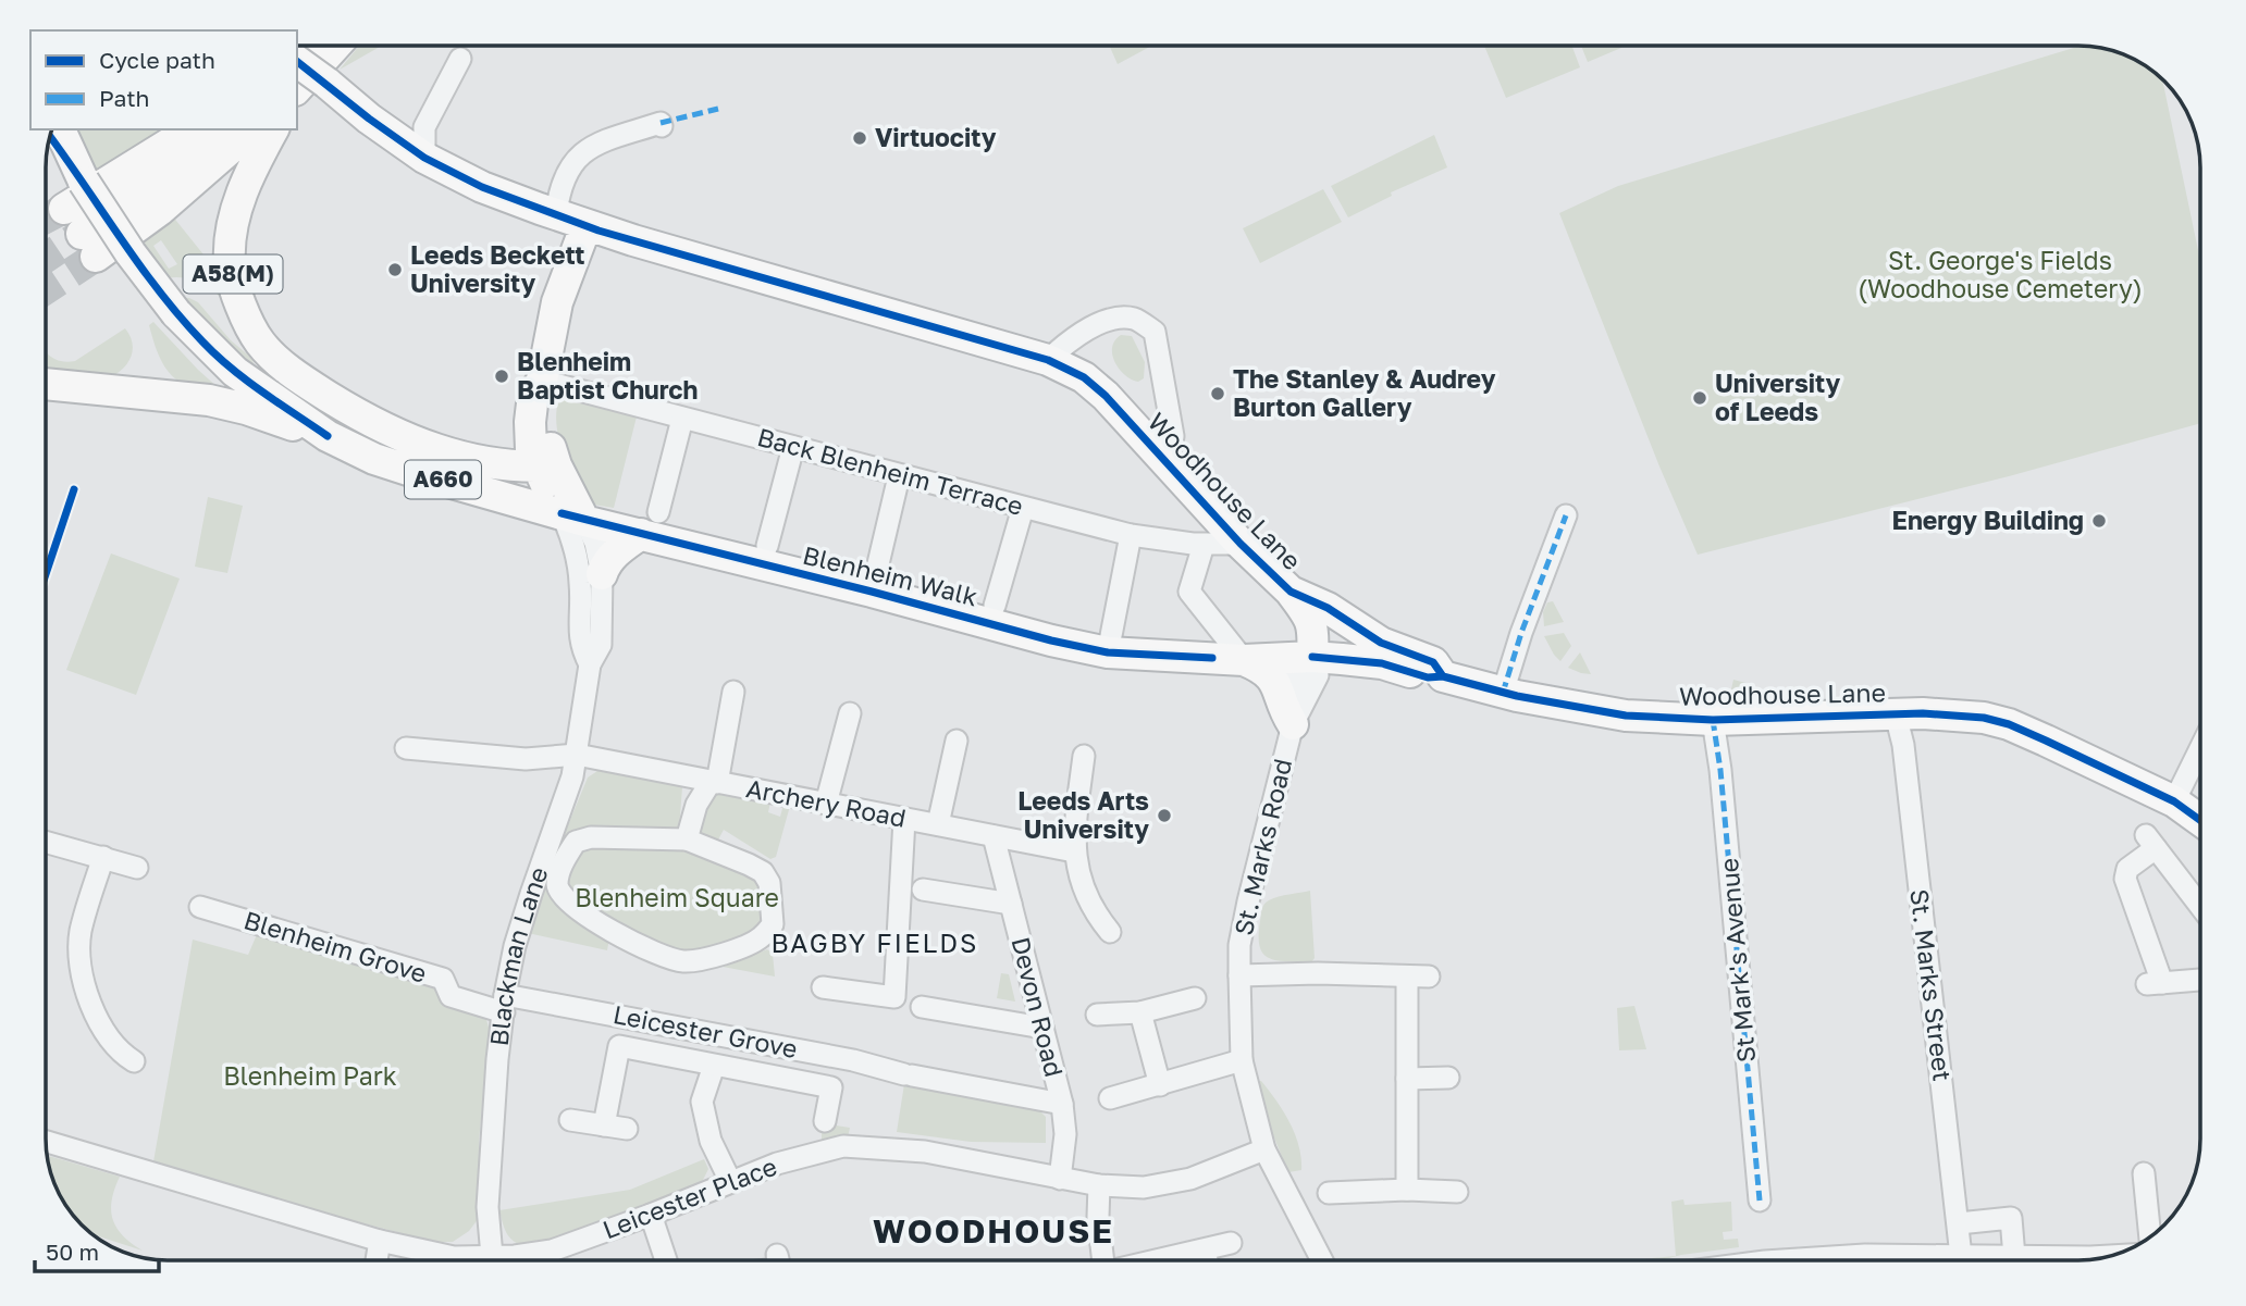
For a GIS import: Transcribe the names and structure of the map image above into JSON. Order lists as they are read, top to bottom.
{
  "streets": {
    "highway": [
      "A58(M)",
      "A660",
      "Woodhouse Lane",
      "Blenheim Walk"
    ],
    "street": [
      "Back Blenheim Terrace",
      "Archery Road",
      "St. Marks Road",
      "Blenheim Grove",
      "Blackman Lane",
      "St Mark's Avenue",
      "St. Marks Street",
      "Devon Road",
      "Leicester Grove",
      "Leicester Place"
    ]
  },
  "crossings": [
    ["A58(M)", "A660"],
    ["Back Blenheim Terrace", "Woodhouse Lane"],
    ["A660", "Woodhouse Lane"],
    ["A660", "Blenheim Walk"],
    ["A660", "St. Marks Road"],
    ["A660", "Blackman Lane"],
    ["Woodhouse Lane", "Blenheim Walk"],
    ["Woodhouse Lane", "St Mark's Avenue"],
    ["Woodhouse Lane", "St. Marks Street"],
    ["Blenheim Walk", "St. Marks Road"],
    ["Blenheim Walk", "Blackman Lane"],
    ["Archery Road", "Blackman Lane"],
    ["Archery Road", "Devon Road"],
    ["St. Marks Road", "Leicester Place"],
    ["Blenheim Grove", "Blackman Lane"],
    ["Blenheim Grove", "Leicester Grove"],
    ["Blackman Lane", "Leicester Grove"],
    ["Blackman Lane", "Leicester Place"],
    ["Devon Road", "Leicester Grove"],
    ["Devon Road", "Leicester Place"]
  ],
  "districts": ["BAGBY FIELDS", "WOODHOUSE"],
  "parks": ["St. George's Fields (Woodhouse Cemetery)", "Blenheim Square", "Blenheim Park"],
  "places": [
    "Virtuocity",
    "Leeds Beckett University",
    "Blenheim Baptist Church",
    "The Stanley & Audrey Burton Gallery",
    "University of Leeds",
    "Energy Building",
    "Leeds Arts University"
  ],
  "legend": ["Cycle path", "Path"],
  "scale_bar": "50 m"
}
